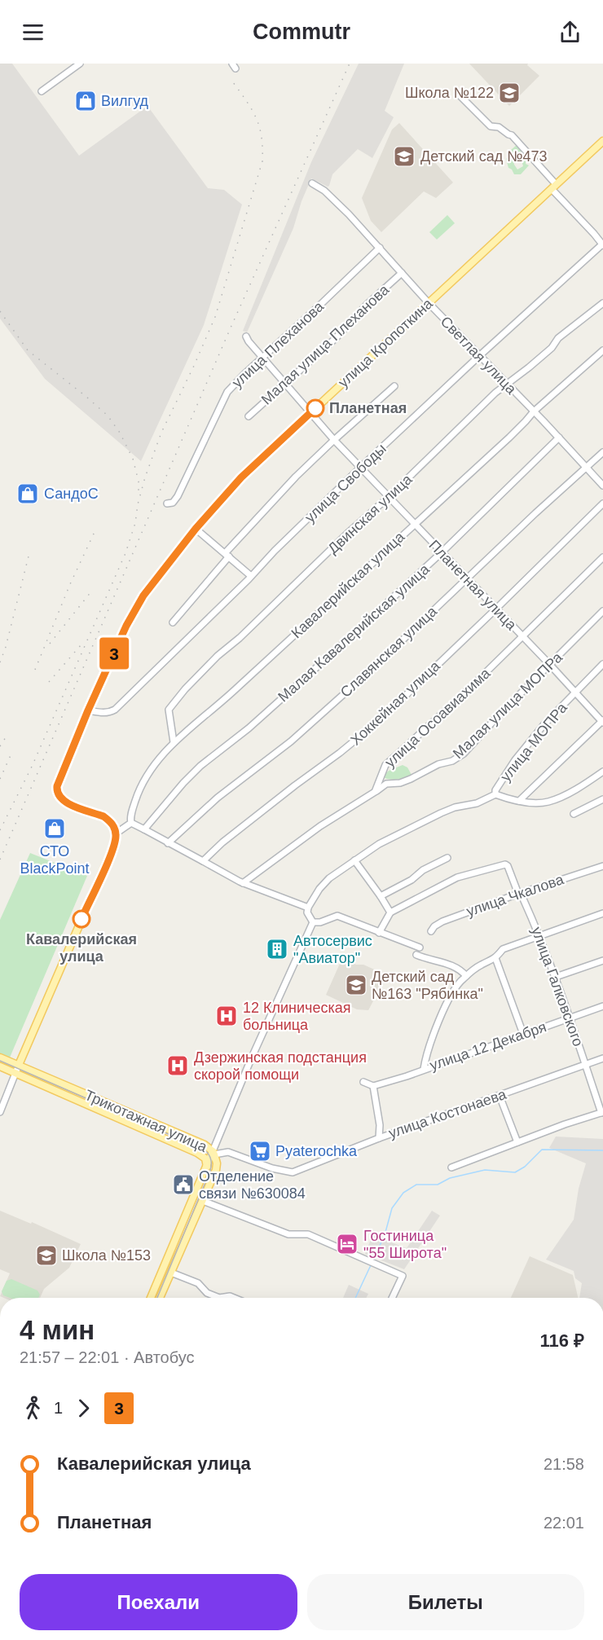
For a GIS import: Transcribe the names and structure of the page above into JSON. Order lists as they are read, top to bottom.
{
  "streets": {
    "main road": ["улица Кропоткина", "Трикотажная улица"],
    "street": [
      "улица Плеханова",
      "Малая улица Плеханова",
      "Светлая улица",
      "улица Свободы",
      "Двинская улица",
      "Кавалерийская улица",
      "Планетная улица",
      "Малая Кавалерийская улица",
      "Славянская улица",
      "Хоккейная улица",
      "Малая улица МОПРа",
      "улица Осоавиахима",
      "улица МОПРа",
      "улица Чкалова",
      "улица Галковского",
      "улица 12 Декабря",
      "улица Костонаева"
    ]
  },
  "crossings": [
    ["улица Кропоткина", "Светлая улица"],
    ["улица Кропоткина", "улица Свободы"],
    ["улица Кропоткина", "Планетная улица"],
    ["улица Плеханова", "Светлая улица"],
    ["улица Плеханова", "Планетная улица"],
    ["Малая улица Плеханова", "Светлая улица"],
    ["Малая улица Плеханова", "Планетная улица"],
    ["Светлая улица", "улица Свободы"],
    ["Светлая улица", "Двинская улица"],
    ["Светлая улица", "Кавалерийская улица"],
    ["Светлая улица", "Малая Кавалерийская улица"],
    ["Светлая улица", "Славянская улица"],
    ["улица Свободы", "Планетная улица"],
    ["Двинская улица", "Кавалерийская улица"],
    ["Двинская улица", "Планетная улица"],
    ["Кавалерийская улица", "Планетная улица"],
    ["Планетная улица", "Малая Кавалерийская улица"],
    ["Планетная улица", "Славянская улица"],
    ["Планетная улица", "Хоккейная улица"],
    ["Планетная улица", "Малая улица МОПРа"],
    ["Планетная улица", "улица Осоавиахима"],
    ["Планетная улица", "улица МОПРа"],
    ["Малая улица МОПРа", "улица Осоавиахима"],
    ["улица Чкалова", "улица Галковского"],
    ["улица Галковского", "улица 12 Декабря"],
    ["улица Галковского", "улица Костонаева"],
    ["улица Костонаева", "Трикотажная улица"]
  ],
  "places": {
    "school or university": [
      "Школа №122",
      "Детский сад №473",
      "Детский сад №163 \"Рябинка\"",
      "Школа №153"
    ],
    "shop": ["Вилгуд", "СандоС", "СТО BlackPoint"],
    "other": ["Планетная", "Кавалерийская улица"],
    "building": ["Автосервис \"Авиатор\""],
    "hospital": ["12 Клиническая больница", "Дзержинская подстанция скорой помощи"],
    "supermarket": ["Pyaterochka"],
    "public building": ["Отделение связи №630084"],
    "hotel": ["Гостиница \"55 Широта\""]
  },
  "lines": ["bus line 3"],
  "page": {
    "header": "Commutr",
    "on_map": "3",
    "heading": ["4 мин", "21:57 – 22:01 · Автобус", "116 ₽"],
    "legs": ["1", "3"],
    "list": [
      {
        "name": "Кавалерийская улица",
        "value": "21:58"
      },
      {
        "name": "Планетная",
        "value": "22:01"
      }
    ],
    "buttons": ["Поехали", "Билеты"]
  }
}
